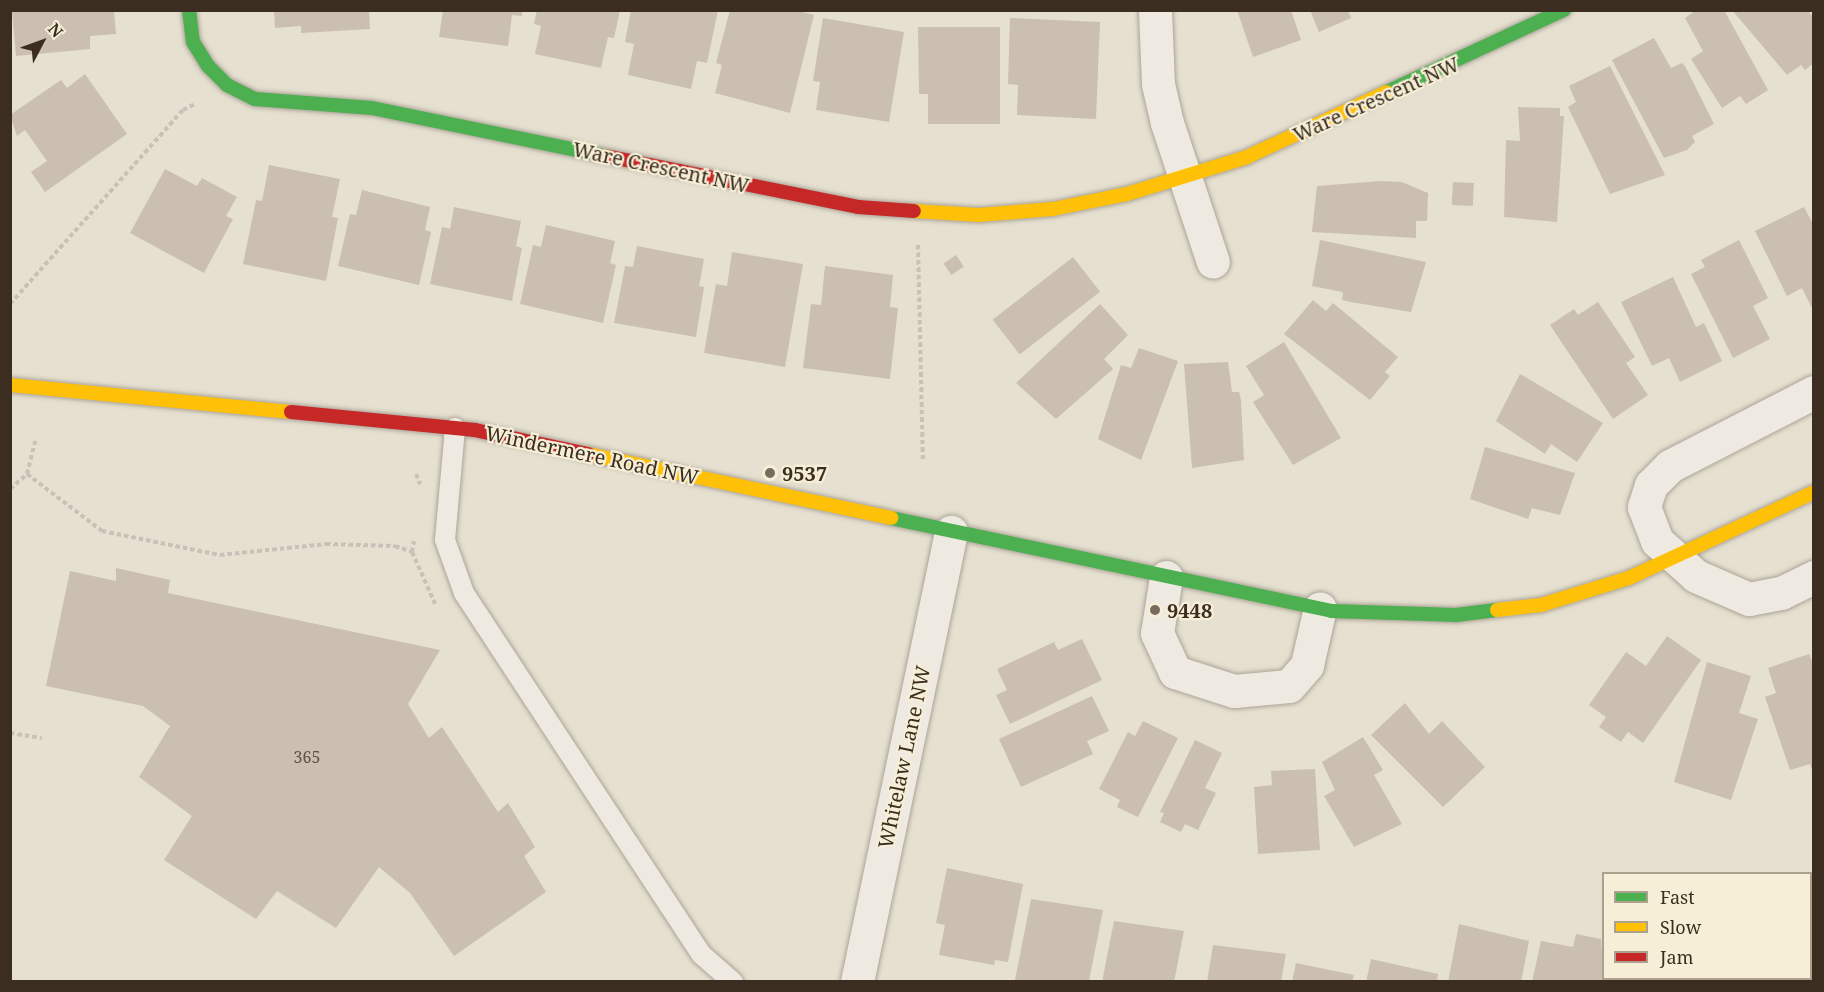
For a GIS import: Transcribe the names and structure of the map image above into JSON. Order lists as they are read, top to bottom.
{
  "streets": {
    "street": ["Ware Crescent NW", "Windermere Road NW", "Whitelaw Lane NW"]
  },
  "crossings": [
    ["Windermere Road NW", "Whitelaw Lane NW"]
  ],
  "places": ["9537", "9448"],
  "house_numbers": ["365"],
  "legend": ["Fast", "Slow", "Jam"],
  "north": "top right"
}
